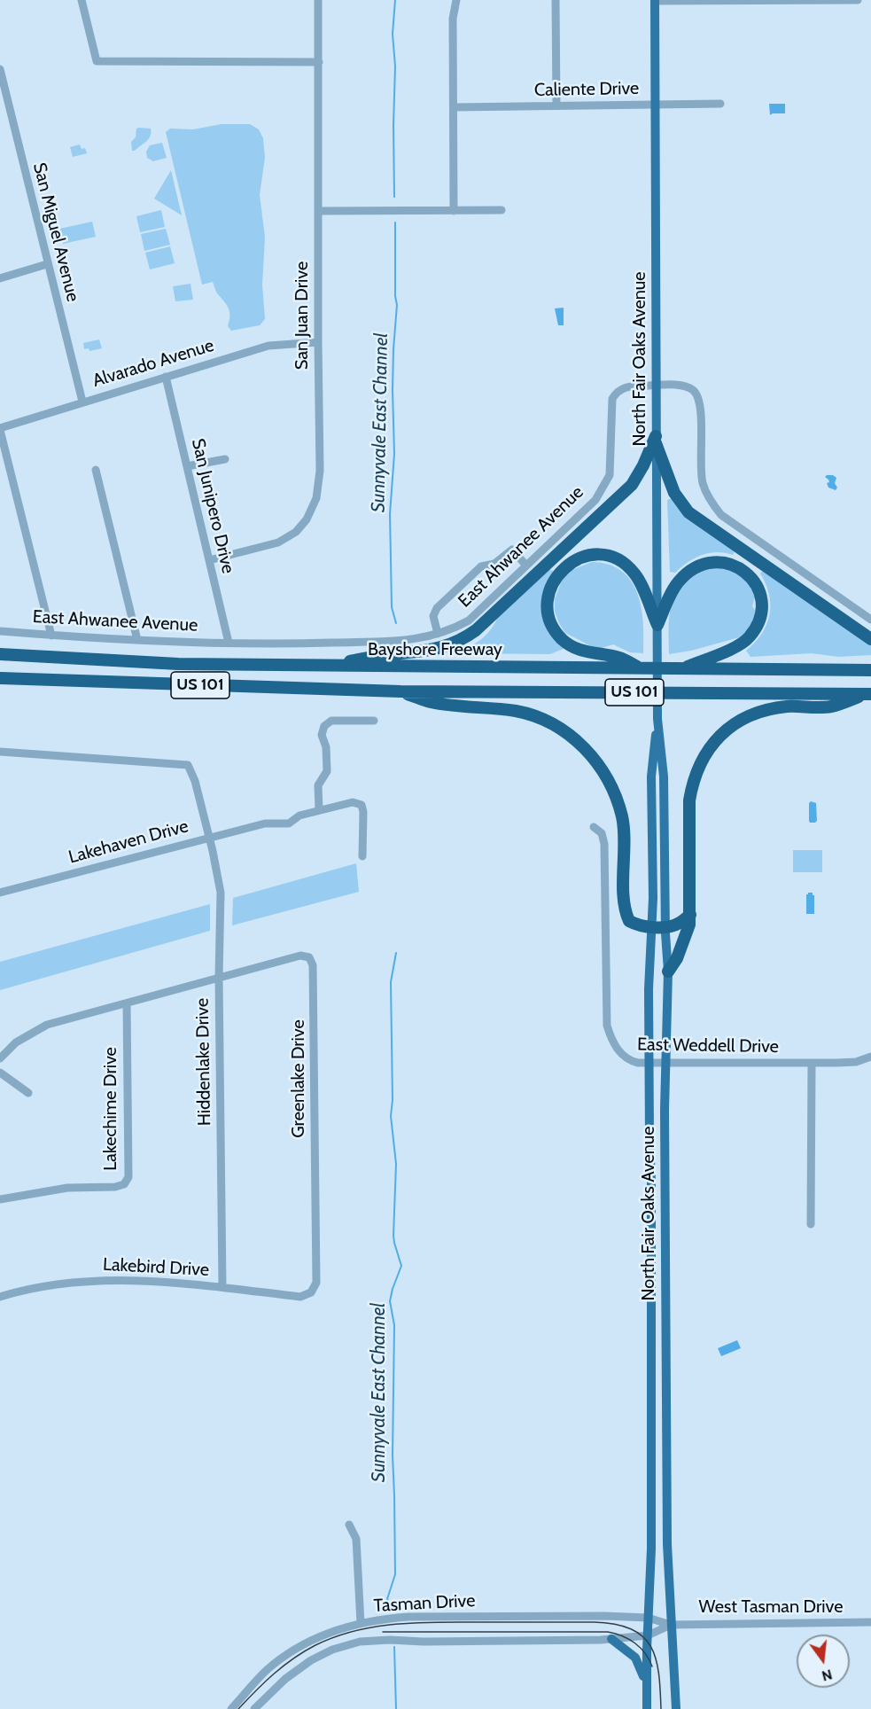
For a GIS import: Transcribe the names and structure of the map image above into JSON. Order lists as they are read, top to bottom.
{
  "streets": {
    "highway": ["Bayshore Freeway", "US 101"],
    "main road": ["North Fair Oaks Avenue"],
    "street": [
      "Caliente Drive",
      "San Miguel Avenue",
      "San Juan Drive",
      "Alvarado Avenue",
      "San Junipero Drive",
      "East Ahwanee Avenue",
      "Lakehaven Drive",
      "East Weddell Drive",
      "Hiddenlake Drive",
      "Greenlake Drive",
      "Lakechime Drive",
      "Lakebird Drive",
      "Tasman Drive",
      "West Tasman Drive"
    ]
  },
  "crossings": [
    ["Caliente Drive", "North Fair Oaks Avenue"],
    ["San Miguel Avenue", "Alvarado Avenue"],
    ["San Juan Drive", "Alvarado Avenue"],
    ["San Juan Drive", "San Junipero Drive"],
    ["North Fair Oaks Avenue", "East Ahwanee Avenue"],
    ["North Fair Oaks Avenue", "East Weddell Drive"],
    ["North Fair Oaks Avenue", "Tasman Drive"],
    ["North Fair Oaks Avenue", "West Tasman Drive"],
    ["Alvarado Avenue", "San Junipero Drive"],
    ["San Junipero Drive", "East Ahwanee Avenue"],
    ["Lakehaven Drive", "Hiddenlake Drive"],
    ["Hiddenlake Drive", "Greenlake Drive"],
    ["Hiddenlake Drive", "Lakebird Drive"],
    ["Greenlake Drive", "Lakebird Drive"],
    ["Tasman Drive", "West Tasman Drive"]
  ],
  "water": ["Sunnyvale East Channel"],
  "north": "bottom"
}
